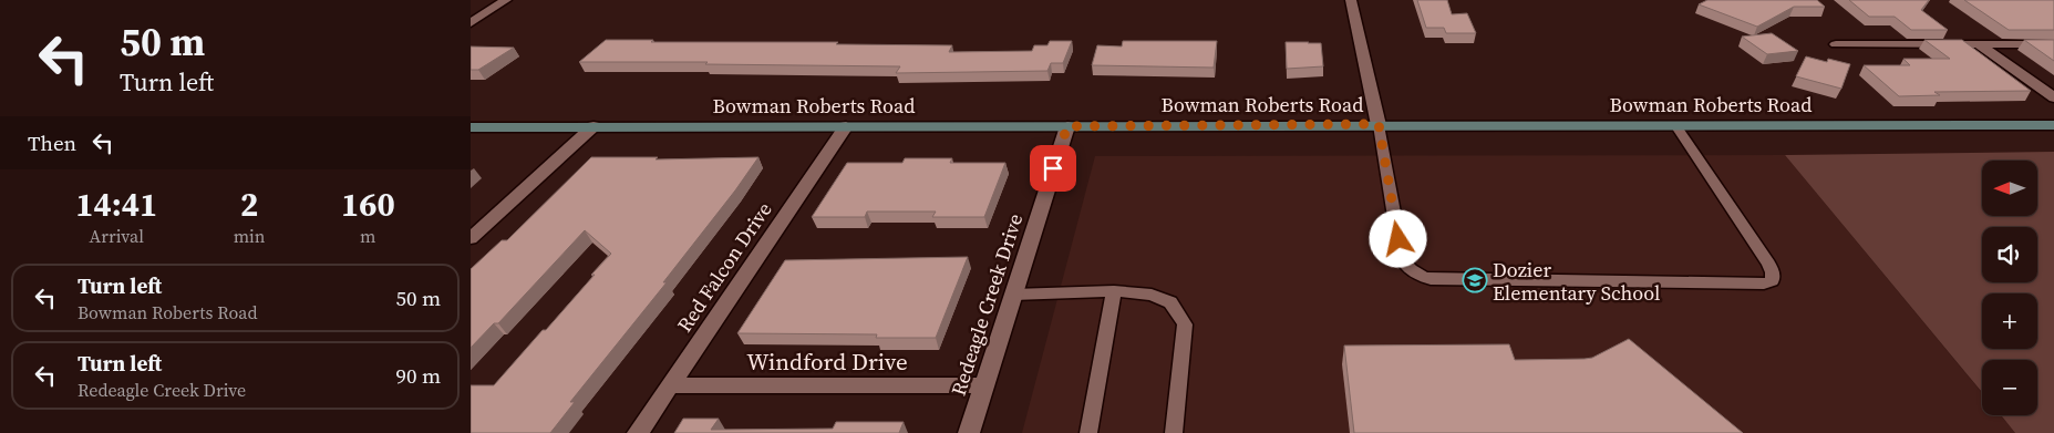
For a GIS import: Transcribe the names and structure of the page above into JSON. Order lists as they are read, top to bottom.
{
  "streets": {
    "street": [
      "Bowman Roberts Road",
      "Red Falcon Drive",
      "Redeagle Creek Drive",
      "Windford Drive"
    ]
  },
  "crossings": [
    ["Bowman Roberts Road", "Red Falcon Drive"],
    ["Bowman Roberts Road", "Redeagle Creek Drive"],
    ["Red Falcon Drive", "Windford Drive"],
    ["Redeagle Creek Drive", "Windford Drive"]
  ],
  "places": {
    "school or university": ["Dozier Elementary School"]
  },
  "north": "left",
  "page": {
    "turn": ["50 m", "Turn left"],
    "then": "Then",
    "map_buttons": ["+", "−"],
    "eta": [
      "14:41",
      "Arrival",
      "2",
      "min",
      "160",
      "m"
    ],
    "list": [
      {
        "name": "Turn left",
        "note": "Bowman Roberts Road",
        "value": "50 m"
      },
      {
        "name": "Turn left",
        "note": "Redeagle Creek Drive",
        "value": "90 m"
      }
    ]
  }
}
